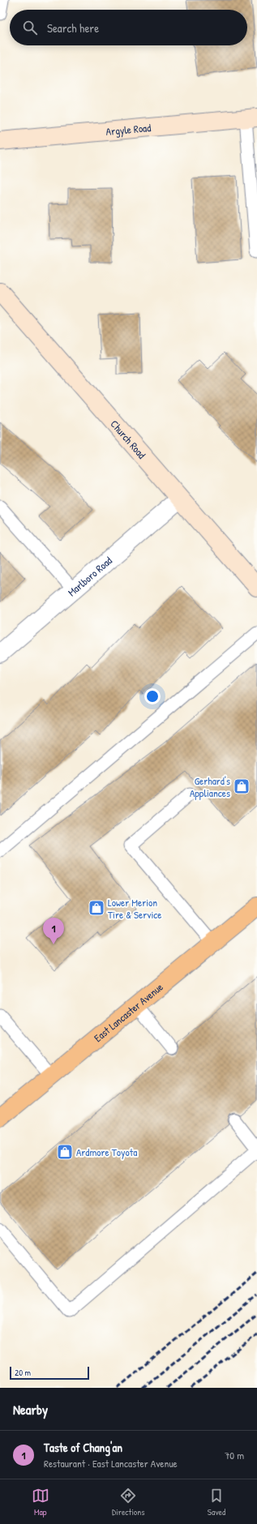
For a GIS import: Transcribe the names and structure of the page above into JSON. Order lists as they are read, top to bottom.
{
  "streets": {
    "highway": ["East Lancaster Avenue"],
    "street": ["Argyle Road", "Church Road", "Marlboro Road"]
  },
  "crossings": [
    ["Church Road", "Marlboro Road"]
  ],
  "places": {
    "shop": ["Gerhard's Appliances", "Lower Merion Tire & Service", "Ardmore Toyota"]
  },
  "scale_bar": "20 m",
  "page": {
    "search": "Search here",
    "pins": "1",
    "scale": "20 m",
    "heading": "Nearby",
    "list": [
      {
        "mark": "1",
        "name": "Taste of Chang'an",
        "note": "Restaurant · East Lancaster Avenue",
        "value": "70 m"
      }
    ],
    "nav": ["Map", "Directions", "Saved"]
  }
}
